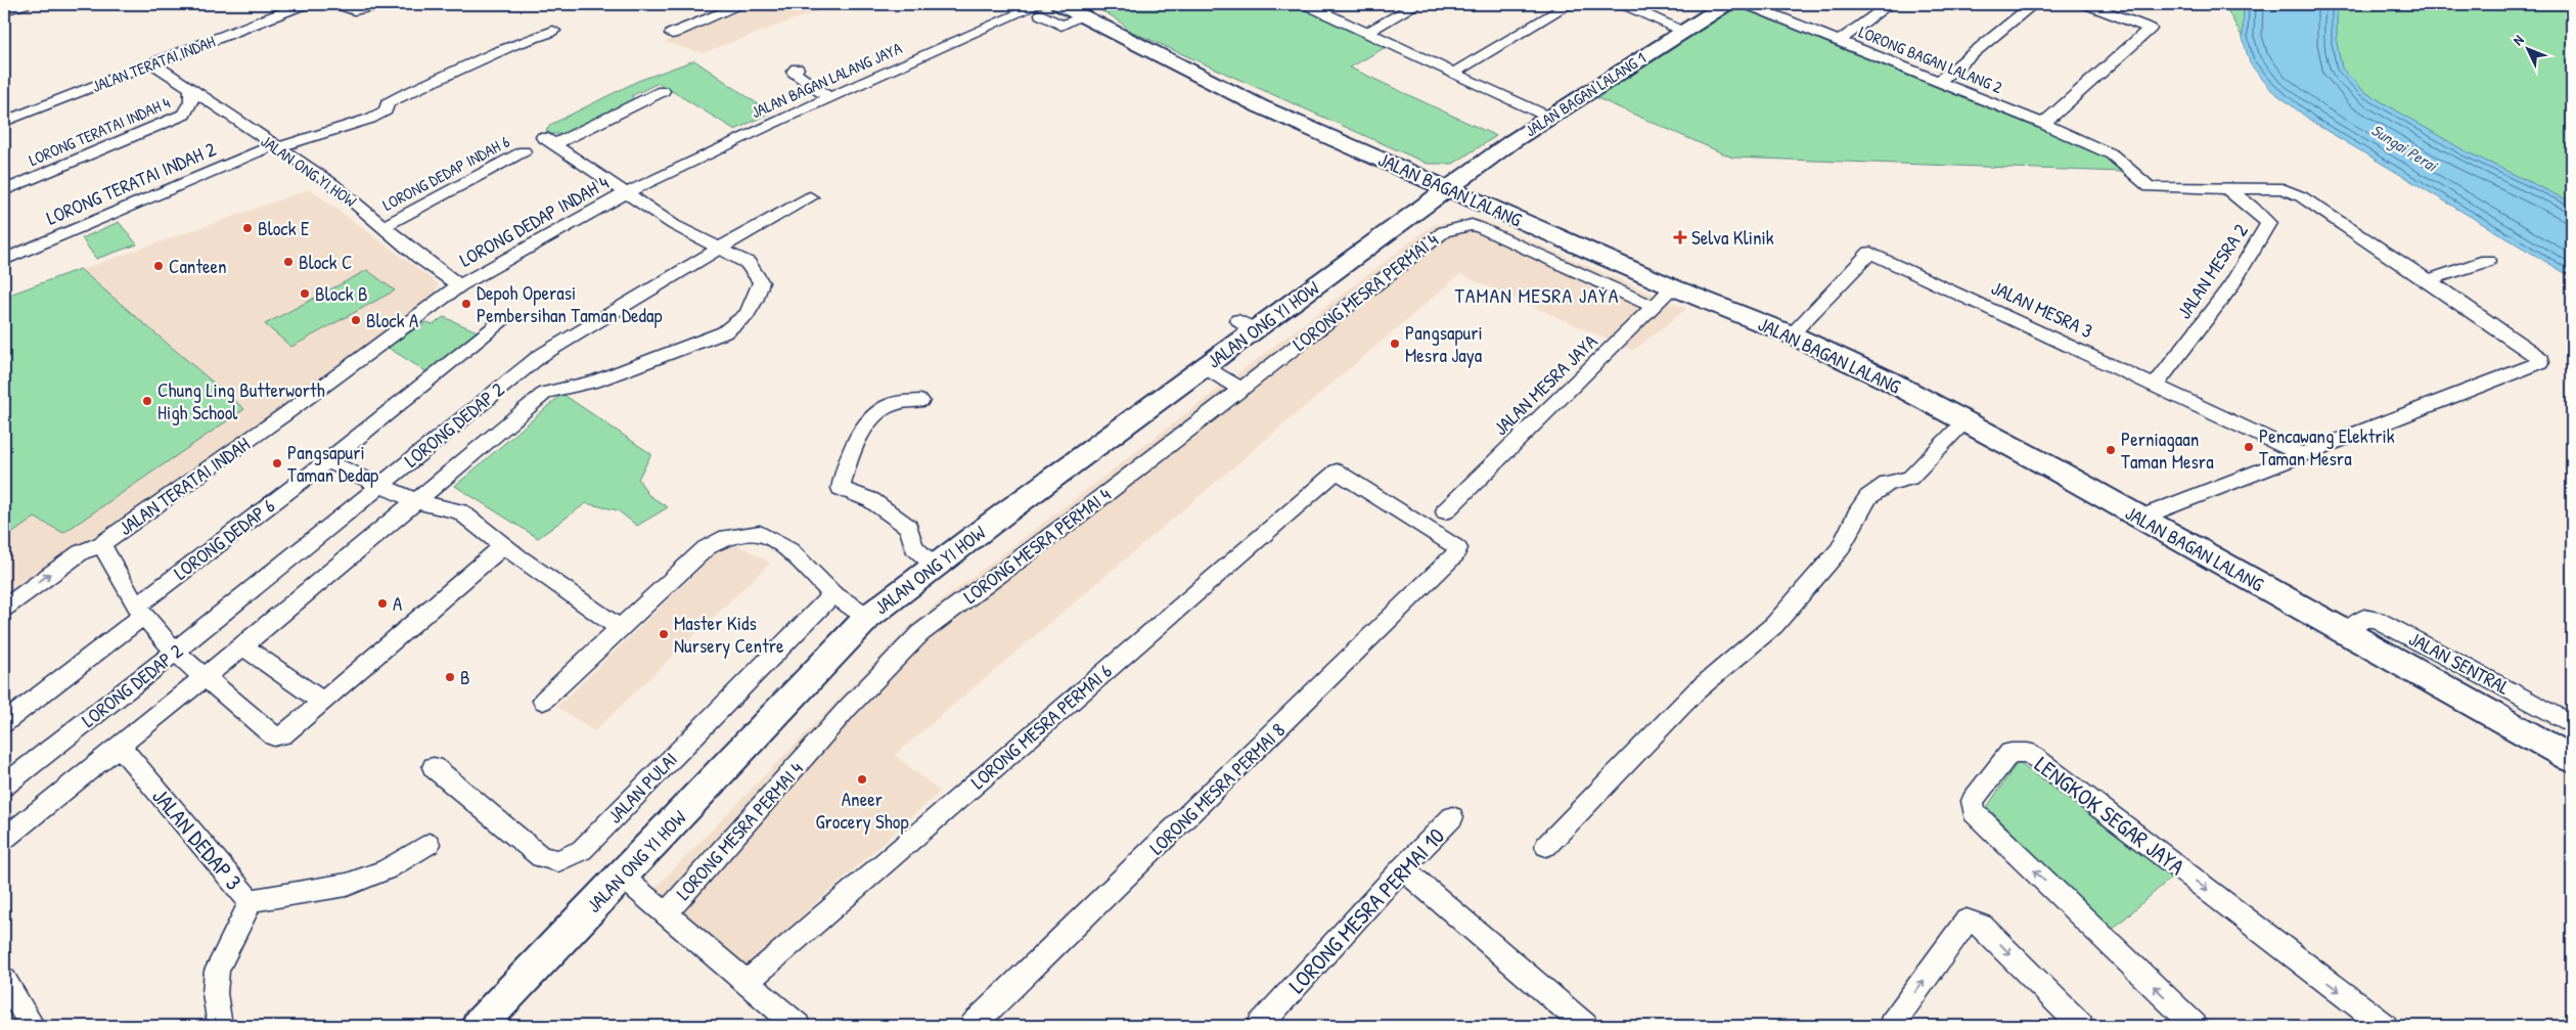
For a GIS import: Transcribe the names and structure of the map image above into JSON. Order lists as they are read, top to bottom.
{
  "streets": {
    "main road": ["JALAN BAGAN LALANG 1", "JALAN ONG YI HOW", "JALAN BAGAN LALANG"],
    "street": [
      "LORONG BAGAN LALANG 2",
      "JALAN TERATAI INDAH",
      "JALAN BAGAN LALANG JAYA",
      "LORONG TERATAI INDAH 4",
      "LORONG DEDAP INDAH 6",
      "LORONG TERATAI INDAH 2",
      "LORONG DEDAP INDAH 4",
      "JALAN MESRA 2",
      "LORONG MESRA PERMAI 4",
      "JALAN MESRA 3",
      "JALAN MESRA JAYA",
      "LORONG DEDAP 2",
      "LORONG DEDAP 6",
      "JALAN SENTRAL",
      "LORONG MESRA PERMAI 6",
      "JALAN PULAI",
      "LORONG MESRA PERMAI 8",
      "LENGKOK SEGAR JAYA",
      "JALAN DEDAP 3",
      "LORONG MESRA PERMAI 10"
    ]
  },
  "crossings": [
    ["LORONG BAGAN LALANG 2", "JALAN MESRA 2"],
    ["JALAN TERATAI INDAH", "JALAN ONG YI HOW"],
    ["JALAN TERATAI INDAH", "LORONG DEDAP INDAH 4"],
    ["JALAN BAGAN LALANG JAYA", "JALAN BAGAN LALANG"],
    ["JALAN BAGAN LALANG JAYA", "LORONG DEDAP INDAH 4"],
    ["JALAN BAGAN LALANG 1", "JALAN ONG YI HOW"],
    ["JALAN BAGAN LALANG 1", "JALAN BAGAN LALANG"],
    ["LORONG TERATAI INDAH 4", "JALAN ONG YI HOW"],
    ["JALAN ONG YI HOW", "LORONG DEDAP INDAH 6"],
    ["JALAN ONG YI HOW", "LORONG TERATAI INDAH 2"],
    ["JALAN ONG YI HOW", "JALAN BAGAN LALANG"],
    ["JALAN ONG YI HOW", "LORONG DEDAP INDAH 4"],
    ["JALAN BAGAN LALANG", "JALAN MESRA 3"],
    ["JALAN BAGAN LALANG", "JALAN MESRA JAYA"],
    ["JALAN BAGAN LALANG", "JALAN SENTRAL"],
    ["JALAN MESRA 2", "JALAN MESRA 3"],
    ["LORONG MESRA PERMAI 4", "JALAN MESRA JAYA"],
    ["LORONG MESRA PERMAI 6", "LORONG MESRA PERMAI 8"]
  ],
  "districts": ["TAMAN MESRA JAYA"],
  "water": ["Sungai Perai"],
  "places": {
    "other": [
      "Block E",
      "Block C",
      "Canteen",
      "Block B",
      "Depoh Operasi Pembersihan Taman Dedap",
      "Block A",
      "Pangsapuri Mesra Jaya",
      "Chung Ling Butterworth High School",
      "Pencawang Elektrik Taman Mesra",
      "Perniagaan Taman Mesra",
      "Pangsapuri Taman Dedap",
      "A",
      "Master Kids Nursery Centre",
      "B",
      "Aneer Grocery Shop"
    ],
    "health": ["Selva Klinik"]
  },
  "north": "top left"
}
